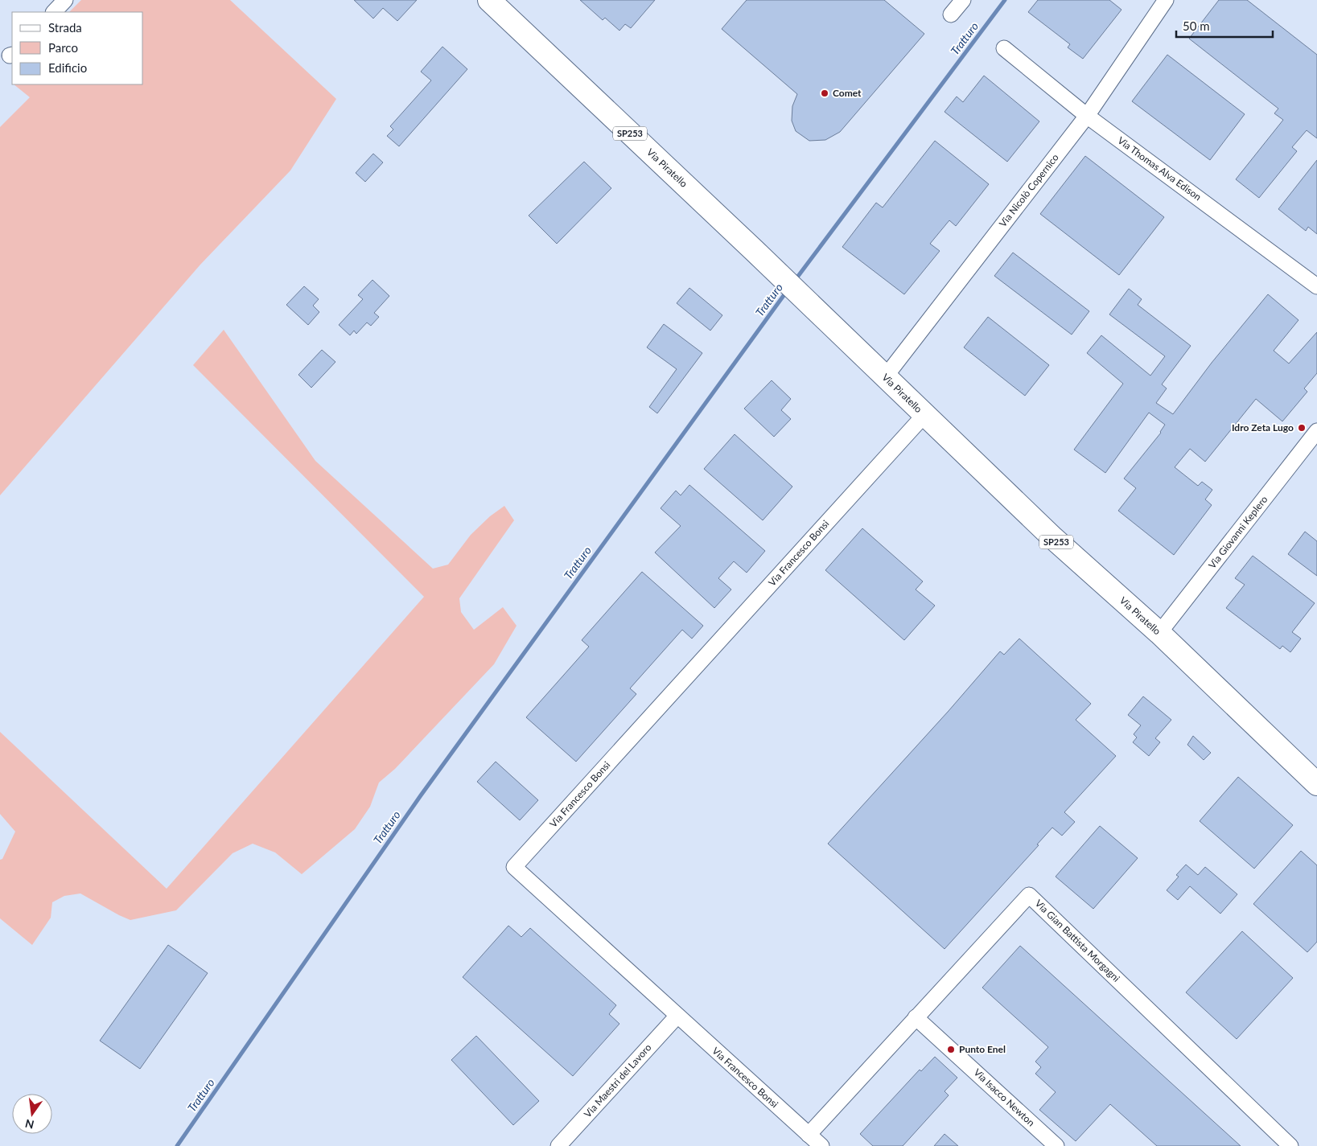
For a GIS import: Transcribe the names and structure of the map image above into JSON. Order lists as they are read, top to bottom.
{
  "streets": {
    "main road": ["SP253", "Via Piratello"],
    "street": [
      "Via Thomas Alva Edison",
      "Via Nicolò Copernico",
      "Via Giovanni Keplero",
      "Via Francesco Bonsi",
      "Via Gian Battista Morgagni",
      "Via Maestri del Lavoro",
      "Via Isacco Newton"
    ]
  },
  "crossings": [
    ["Via Piratello", "Via Nicolò Copernico"],
    ["Via Piratello", "Via Giovanni Keplero"],
    ["Via Piratello", "Via Francesco Bonsi"],
    ["Via Thomas Alva Edison", "Via Nicolò Copernico"],
    ["Via Francesco Bonsi", "Via Gian Battista Morgagni"],
    ["Via Francesco Bonsi", "Via Maestri del Lavoro"],
    ["Via Gian Battista Morgagni", "Via Isacco Newton"]
  ],
  "water": ["Tratturo"],
  "places": ["Comet", "Idro Zeta Lugo", "Punto Enel"],
  "legend": ["Strada", "Parco", "Edificio"],
  "scale_bar": "50 m",
  "north": "bottom"
}
